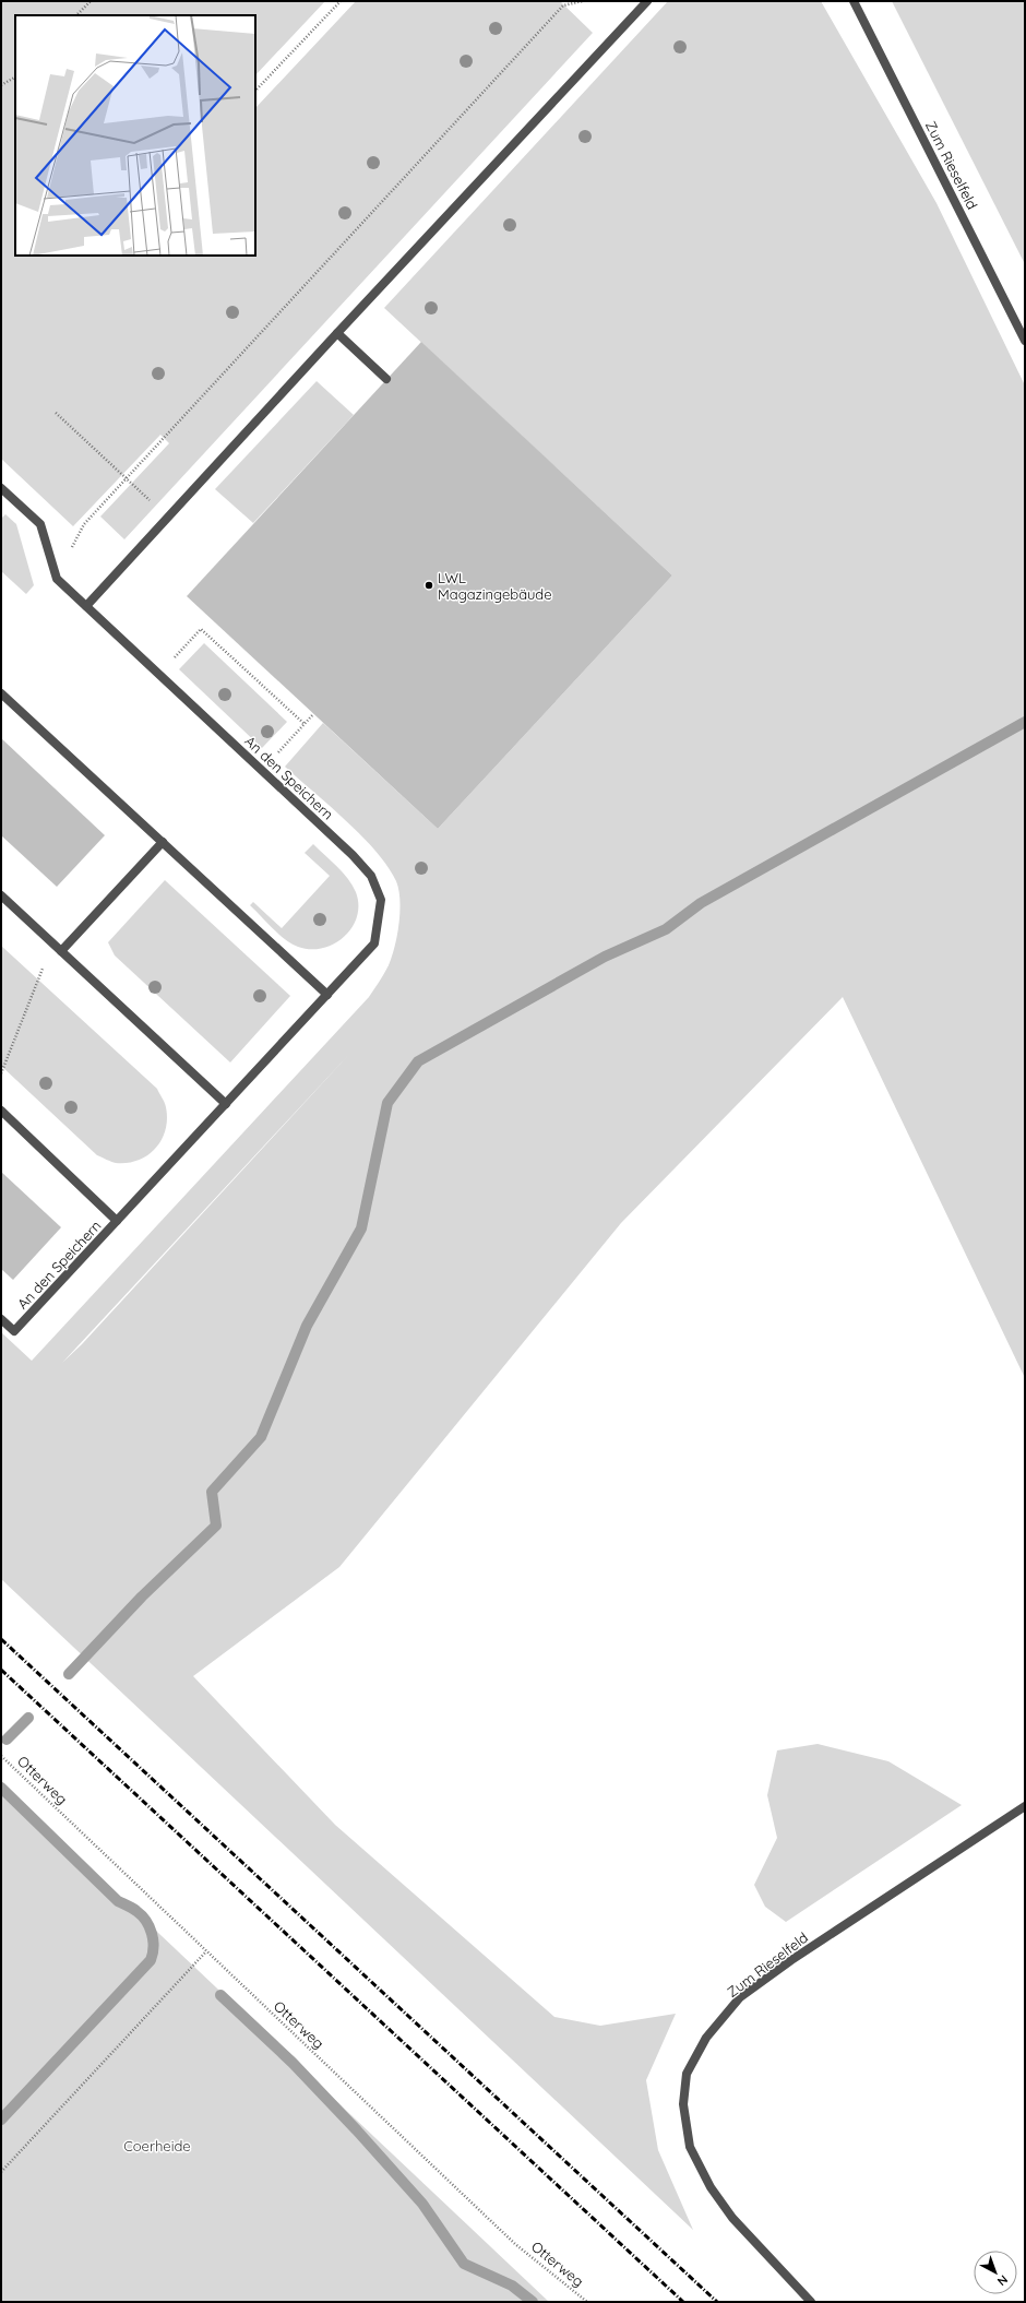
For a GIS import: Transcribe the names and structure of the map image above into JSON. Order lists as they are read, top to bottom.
{
  "streets": {
    "street": ["Zum Rieselfeld", "An den Speichern"],
    "path": ["Otterweg"]
  },
  "parks": ["Coerheide"],
  "places": ["LWL Magazingebäude"],
  "north": "bottom right"
}
